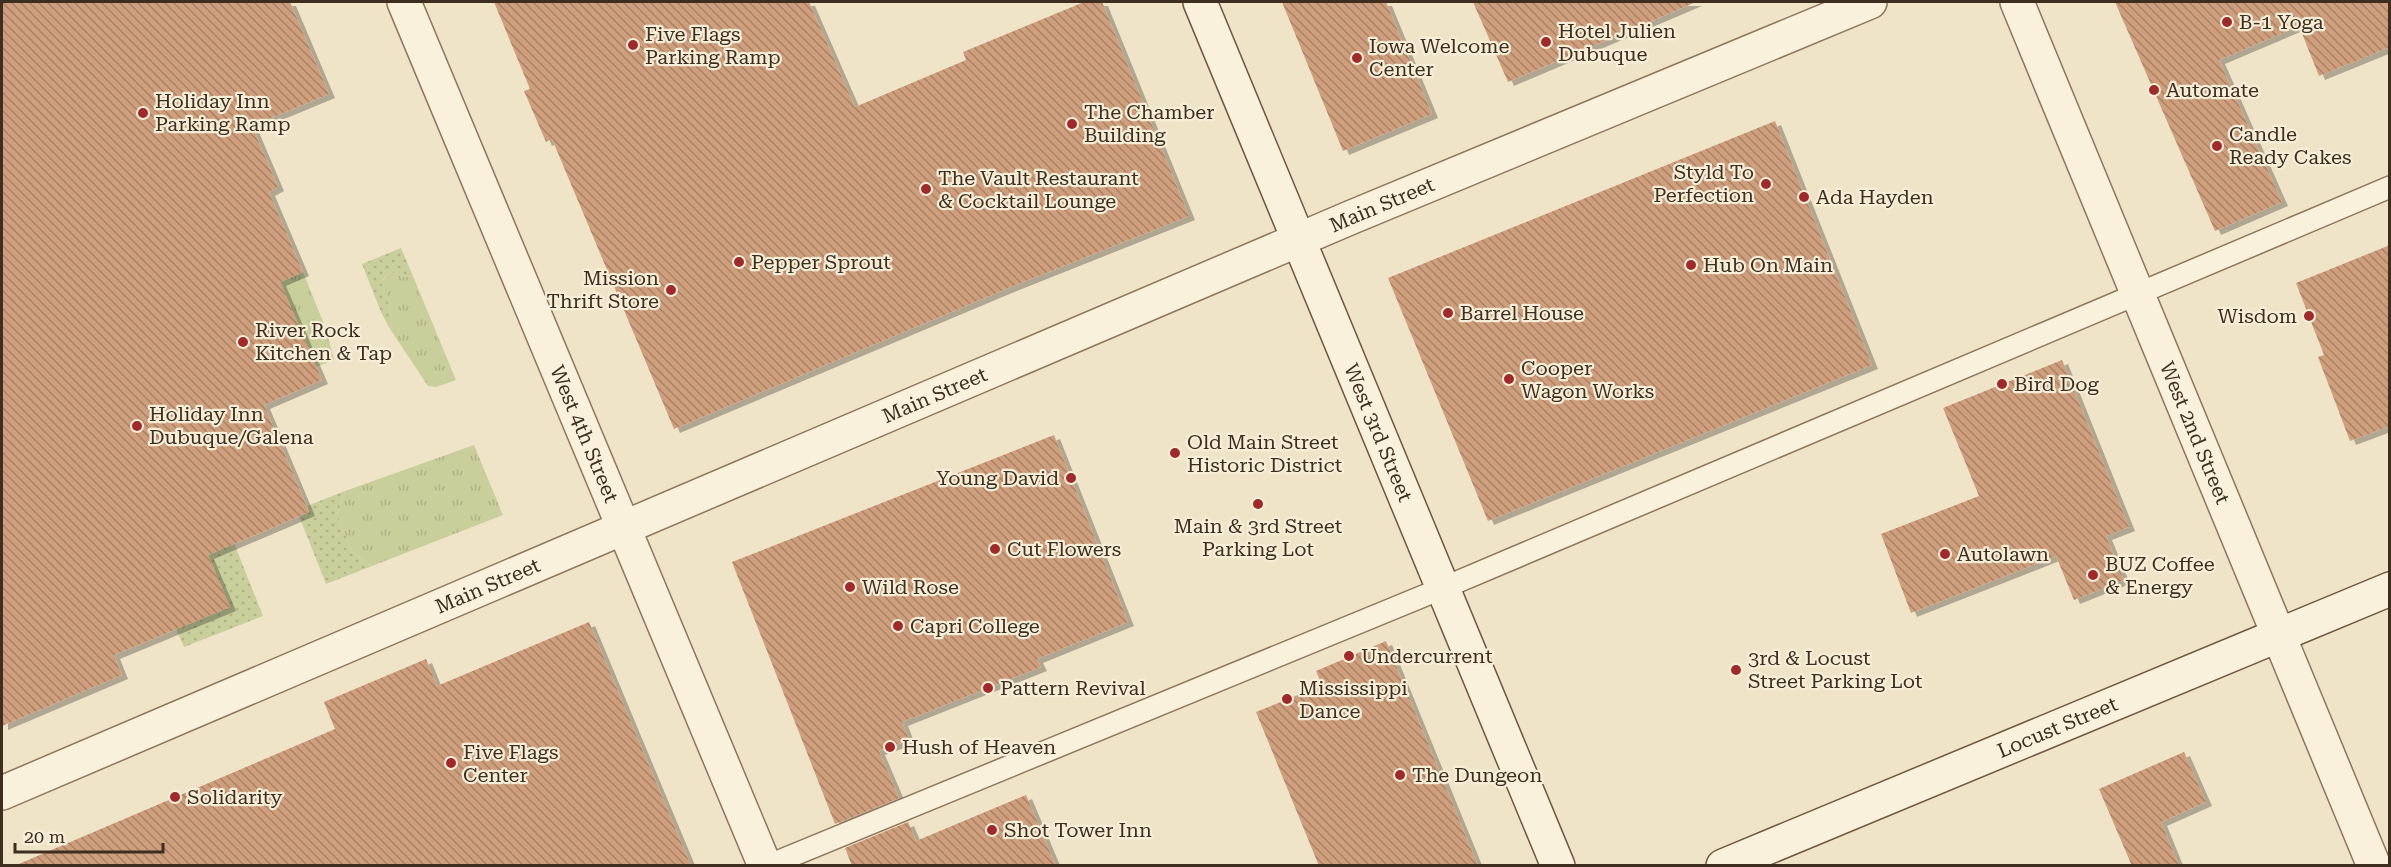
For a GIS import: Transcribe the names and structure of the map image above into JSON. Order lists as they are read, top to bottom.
{
  "streets": {
    "street": [
      "Main Street",
      "West 3rd Street",
      "West 2nd Street",
      "West 4th Street",
      "Locust Street"
    ]
  },
  "crossings": [
    ["Main Street", "West 3rd Street"],
    ["Main Street", "West 4th Street"],
    ["West 2nd Street", "Locust Street"]
  ],
  "places": [
    "B-1 Yoga",
    "Hotel Julien Dubuque",
    "Five Flags Parking Ramp",
    "Iowa Welcome Center",
    "Automate",
    "Holiday Inn Parking Ramp",
    "The Chamber Building",
    "Candle Ready Cakes",
    "Styld To Perfection",
    "The Vault Restaurant & Cocktail Lounge",
    "Ada Hayden",
    "Pepper Sprout",
    "Hub On Main",
    "Mission Thrift Store",
    "Barrel House",
    "Wisdom",
    "River Rock Kitchen & Tap",
    "Cooper Wagon Works",
    "Bird Dog",
    "Holiday Inn Dubuque/Galena",
    "Old Main Street Historic District",
    "Young David",
    "Main & 3rd Street Parking Lot",
    "Cut Flowers",
    "Autolawn",
    "BUZ Coffee & Energy",
    "Wild Rose",
    "Capri College",
    "Undercurrent",
    "3rd & Locust Street Parking Lot",
    "Pattern Revival",
    "Mississippi Dance",
    "Hush of Heaven",
    "Five Flags Center",
    "The Dungeon",
    "Solidarity",
    "Shot Tower Inn"
  ],
  "scale_bar": "20 m"
}
